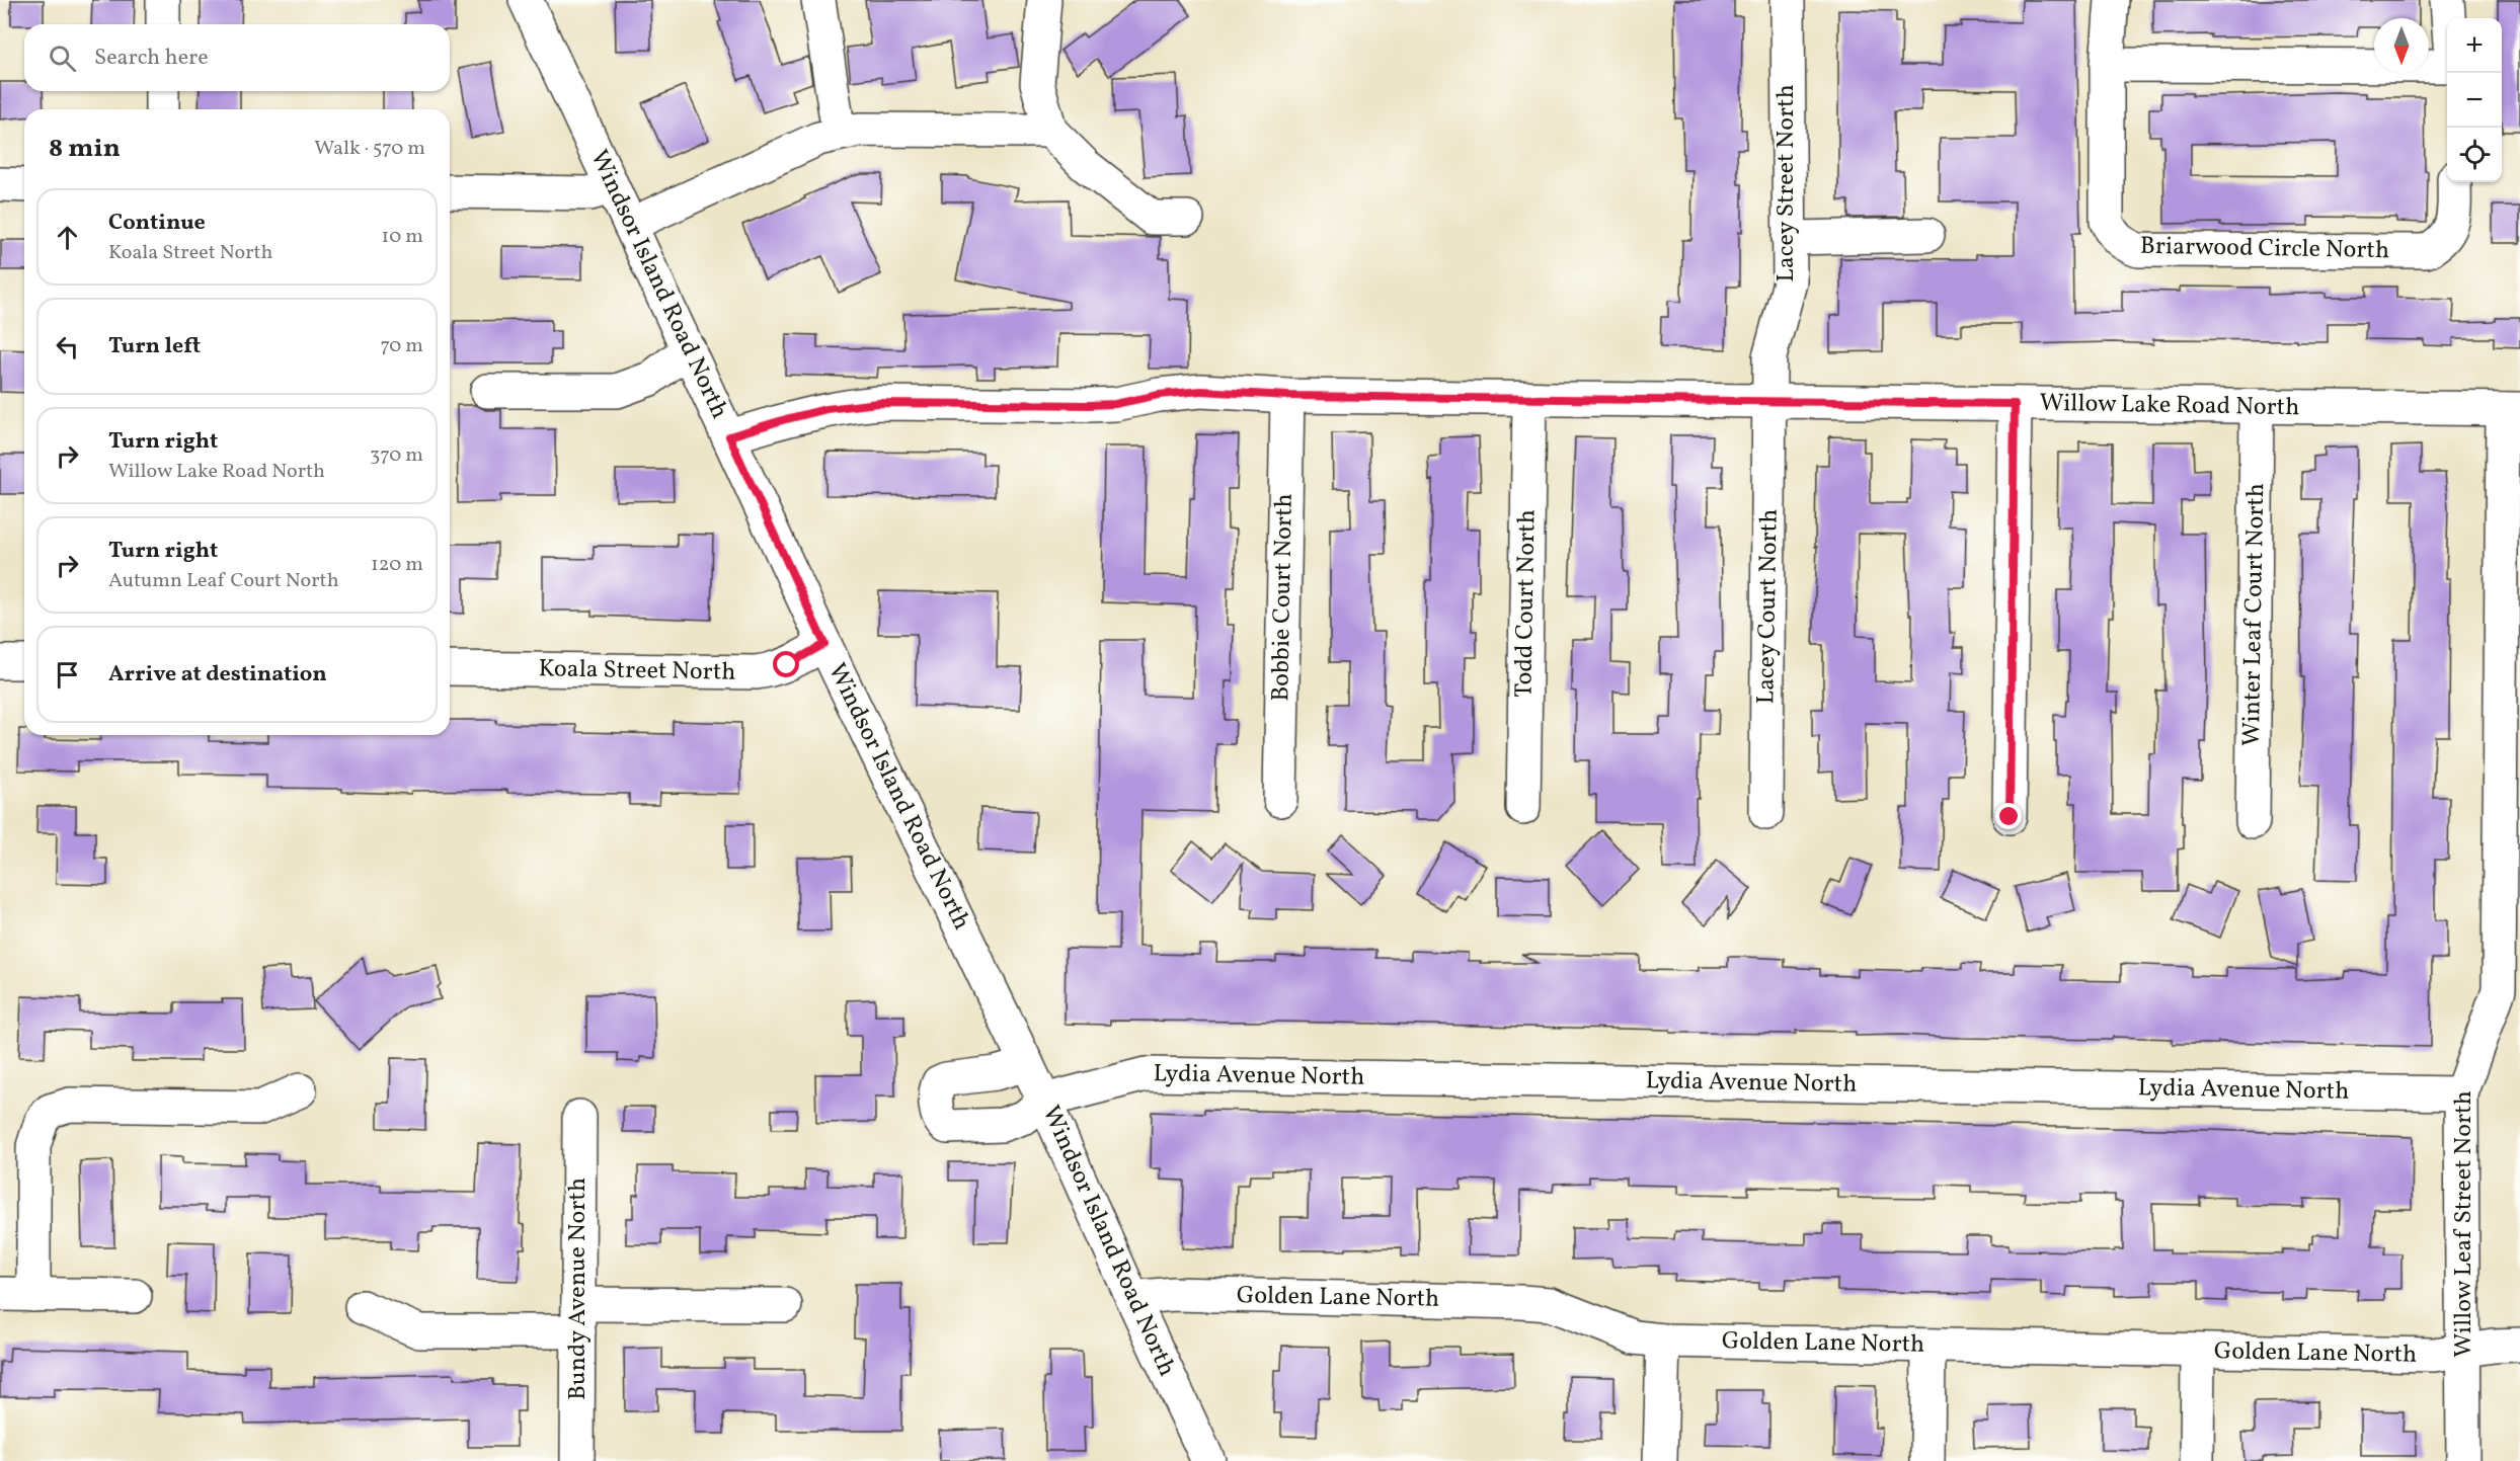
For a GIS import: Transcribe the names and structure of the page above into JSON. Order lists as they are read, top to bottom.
{
  "streets": {
    "street": [
      "Lacey Street North",
      "Briarwood Circle North",
      "Windsor Island Road North",
      "Willow Lake Road North",
      "Bobbie Court North",
      "Todd Court North",
      "Lacey Court North",
      "Winter Leaf Court North",
      "Koala Street North",
      "Lydia Avenue North",
      "Willow Leaf Street North",
      "Bundy Avenue North",
      "Golden Lane North"
    ]
  },
  "crossings": [
    ["Lacey Street North", "Willow Lake Road North"],
    ["Lacey Street North", "Lacey Court North"],
    ["Windsor Island Road North", "Willow Lake Road North"],
    ["Windsor Island Road North", "Koala Street North"],
    ["Windsor Island Road North", "Lydia Avenue North"],
    ["Windsor Island Road North", "Golden Lane North"],
    ["Willow Lake Road North", "Bobbie Court North"],
    ["Willow Lake Road North", "Todd Court North"],
    ["Willow Lake Road North", "Lacey Court North"],
    ["Willow Lake Road North", "Winter Leaf Court North"],
    ["Willow Lake Road North", "Willow Leaf Street North"],
    ["Lydia Avenue North", "Willow Leaf Street North"],
    ["Willow Leaf Street North", "Golden Lane North"]
  ],
  "north": "bottom",
  "page": {
    "map_buttons": ["+", "−"],
    "search": "Search here",
    "heading": ["8 min", "Walk · 570 m"],
    "list": [
      ["Continue", "Koala Street North", "10 m"],
      ["Turn left", "70 m"],
      ["Turn right", "Willow Lake Road North", "370 m"],
      ["Turn right", "Autumn Leaf Court North", "120 m"],
      "Arrive at destination"
    ]
  }
}
